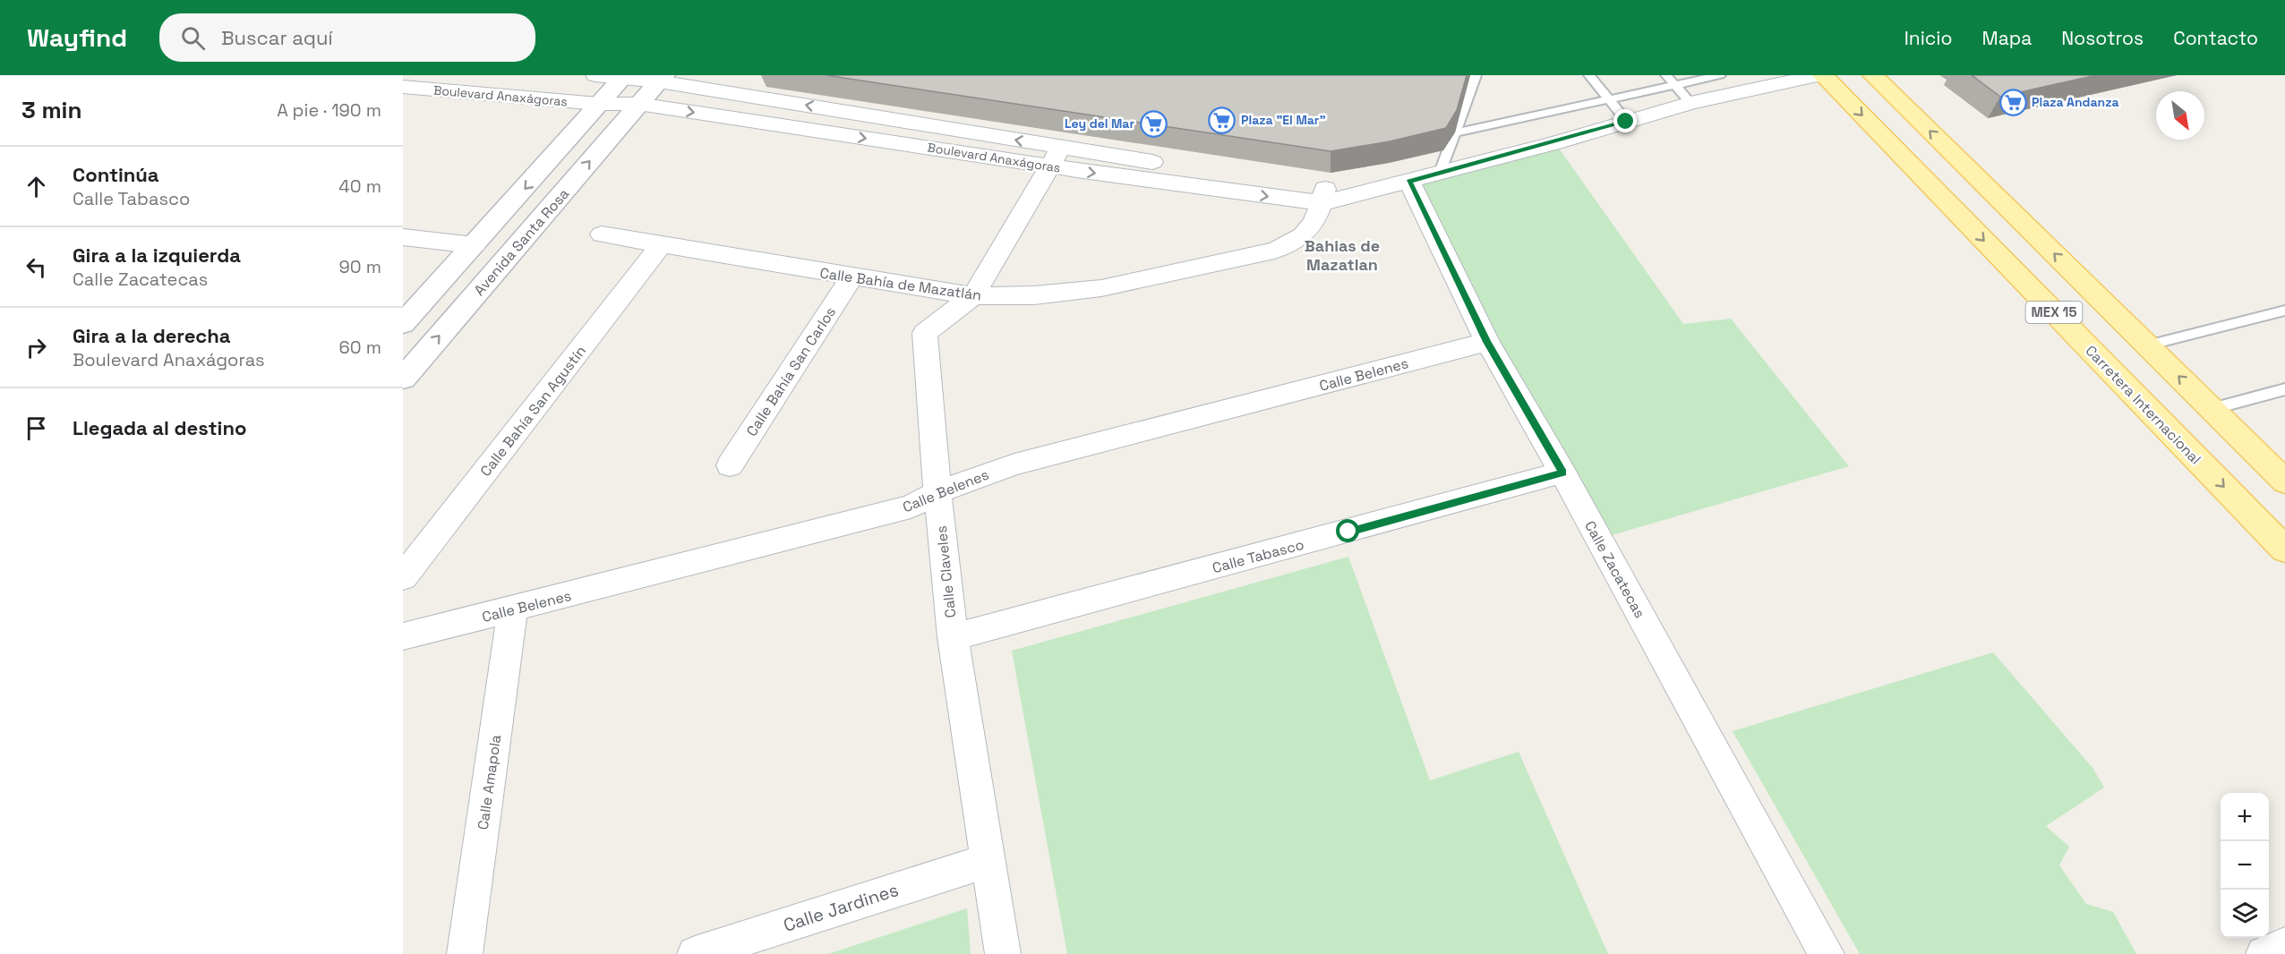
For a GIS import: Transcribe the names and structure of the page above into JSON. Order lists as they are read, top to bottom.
{
  "streets": {
    "main road": ["Avenida Santa Rosa", "MEX 15", "Carretera Internacional"],
    "street": [
      "Boulevard Anaxágoras",
      "Calle Bahía de Mazatlán",
      "Calle Bahía San Carlos",
      "Calle Belenes",
      "Calle Bahía San Agustín",
      "Calle Tabasco",
      "Calle Zacatecas",
      "Calle Claveles",
      "Calle Amapola",
      "Calle Jardines"
    ]
  },
  "crossings": [
    ["Boulevard Anaxágoras", "Avenida Santa Rosa"],
    ["Boulevard Anaxágoras", "Calle Bahía de Mazatlán"],
    ["Boulevard Anaxágoras", "Carretera Internacional"],
    ["Boulevard Anaxágoras", "Calle Zacatecas"],
    ["Boulevard Anaxágoras", "Calle Claveles"],
    ["Calle Bahía de Mazatlán", "Calle Bahía San Carlos"],
    ["Calle Bahía de Mazatlán", "Calle Bahía San Agustín"],
    ["Calle Bahía de Mazatlán", "Calle Claveles"],
    ["Calle Belenes", "Calle Zacatecas"],
    ["Calle Belenes", "Calle Claveles"],
    ["Calle Belenes", "Calle Amapola"],
    ["Calle Tabasco", "Calle Zacatecas"],
    ["Calle Tabasco", "Calle Claveles"],
    ["Calle Claveles", "Calle Jardines"]
  ],
  "districts": ["Bahias de Mazatlan"],
  "places": {
    "supermarket": ["Plaza Andanza", "Plaza \"El Mar\"", "Ley del Mar"]
  },
  "north": "bottom right",
  "page": {
    "header": "Wayfind",
    "search": "Buscar aquí",
    "nav": [
      "Inicio",
      "Mapa",
      "Nosotros",
      "Contacto"
    ],
    "heading": ["3 min", "A pie · 190 m"],
    "list": [
      ["Continúa", "Calle Tabasco", "40 m"],
      ["Gira a la izquierda", "Calle Zacatecas", "90 m"],
      ["Gira a la derecha", "Boulevard Anaxágoras", "60 m"],
      "Llegada al destino"
    ],
    "map_buttons": ["+", "−"]
  }
}
